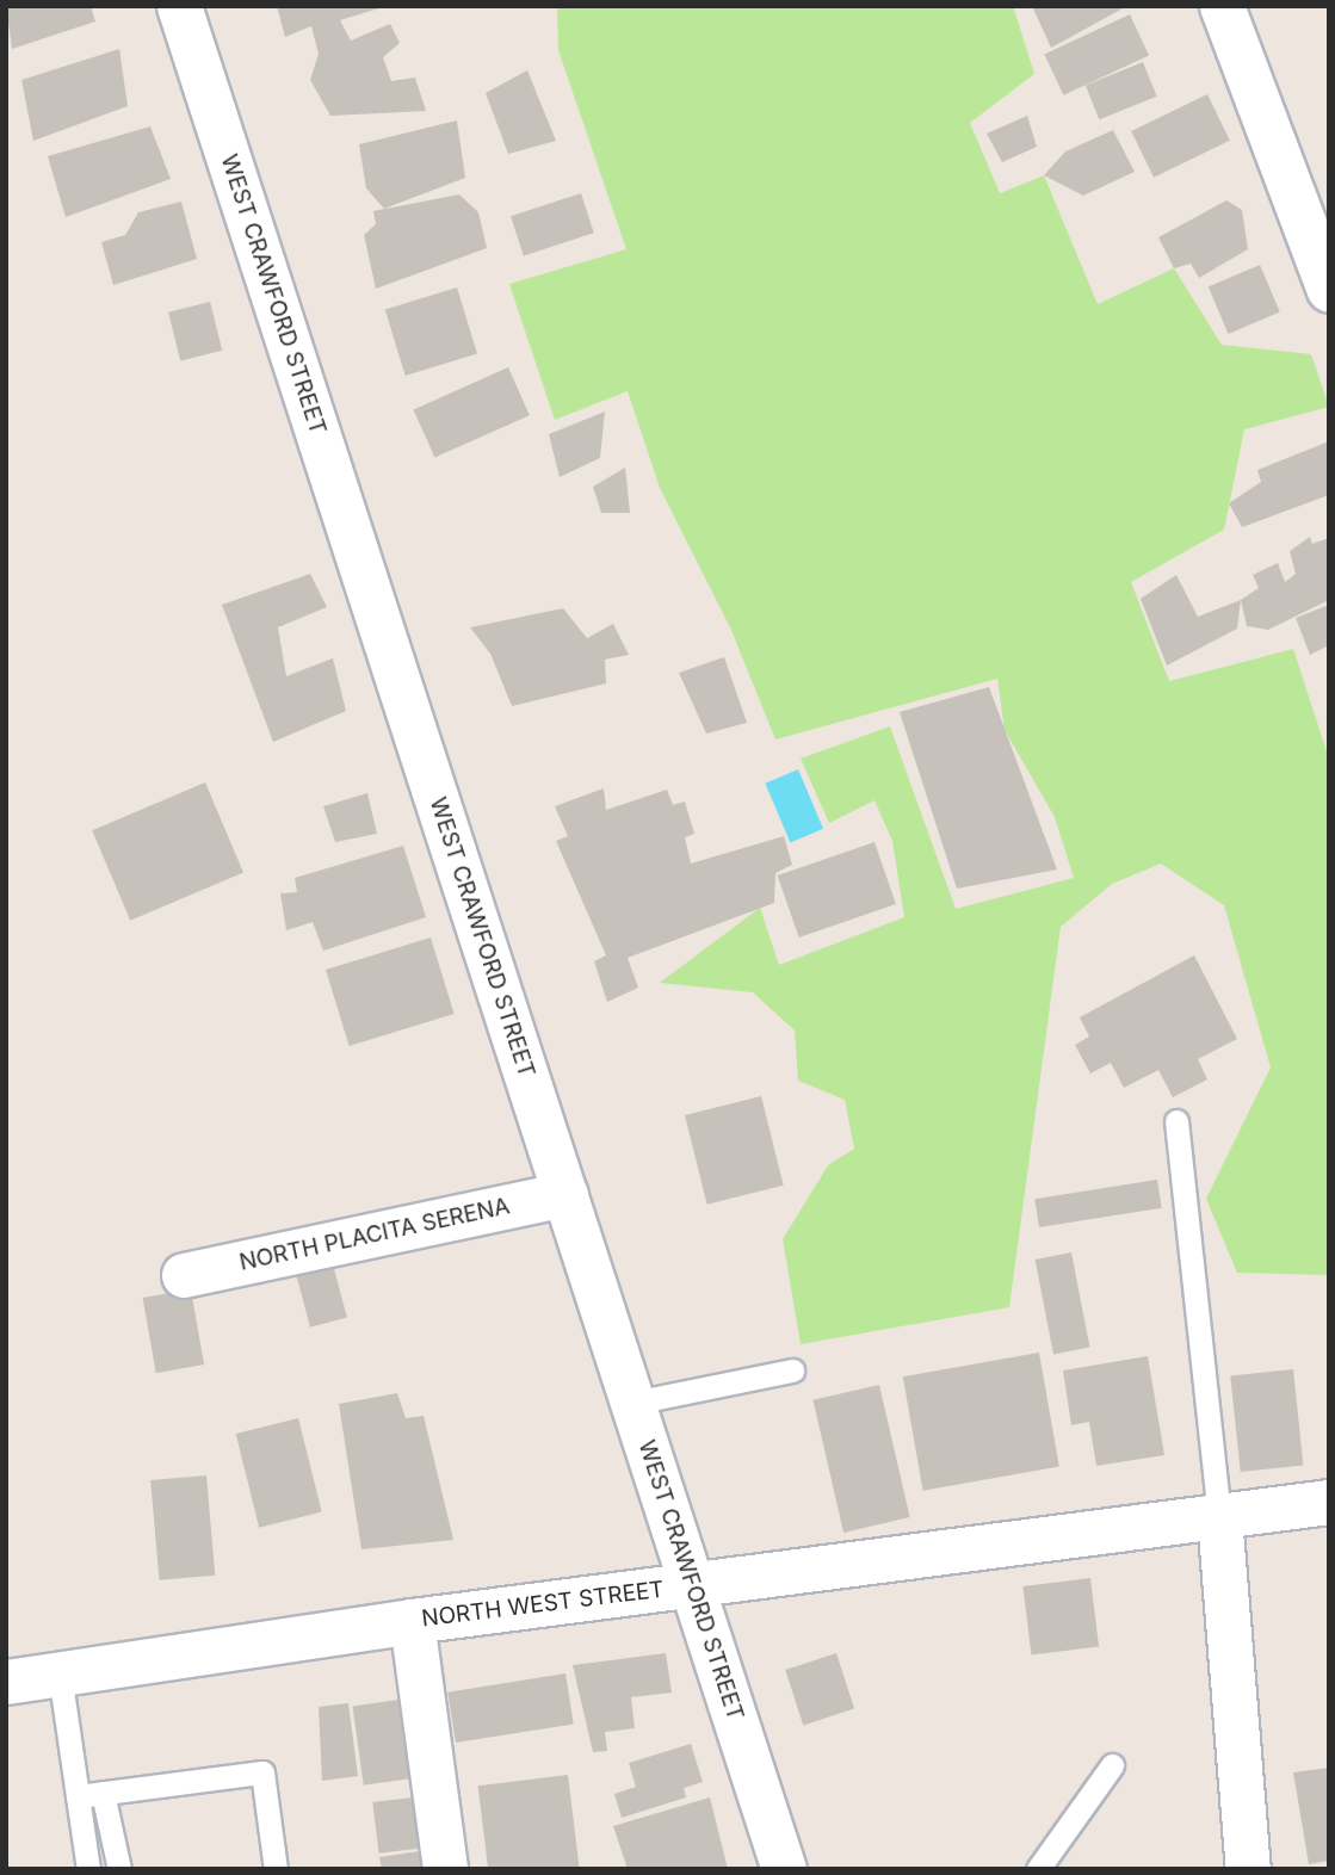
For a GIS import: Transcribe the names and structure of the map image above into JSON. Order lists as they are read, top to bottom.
{
  "streets": {
    "street": ["WEST CRAWFORD STREET", "NORTH PLACITA SERENA", "NORTH WEST STREET"]
  },
  "crossings": [
    ["WEST CRAWFORD STREET", "NORTH PLACITA SERENA"],
    ["WEST CRAWFORD STREET", "NORTH WEST STREET"]
  ]
}
